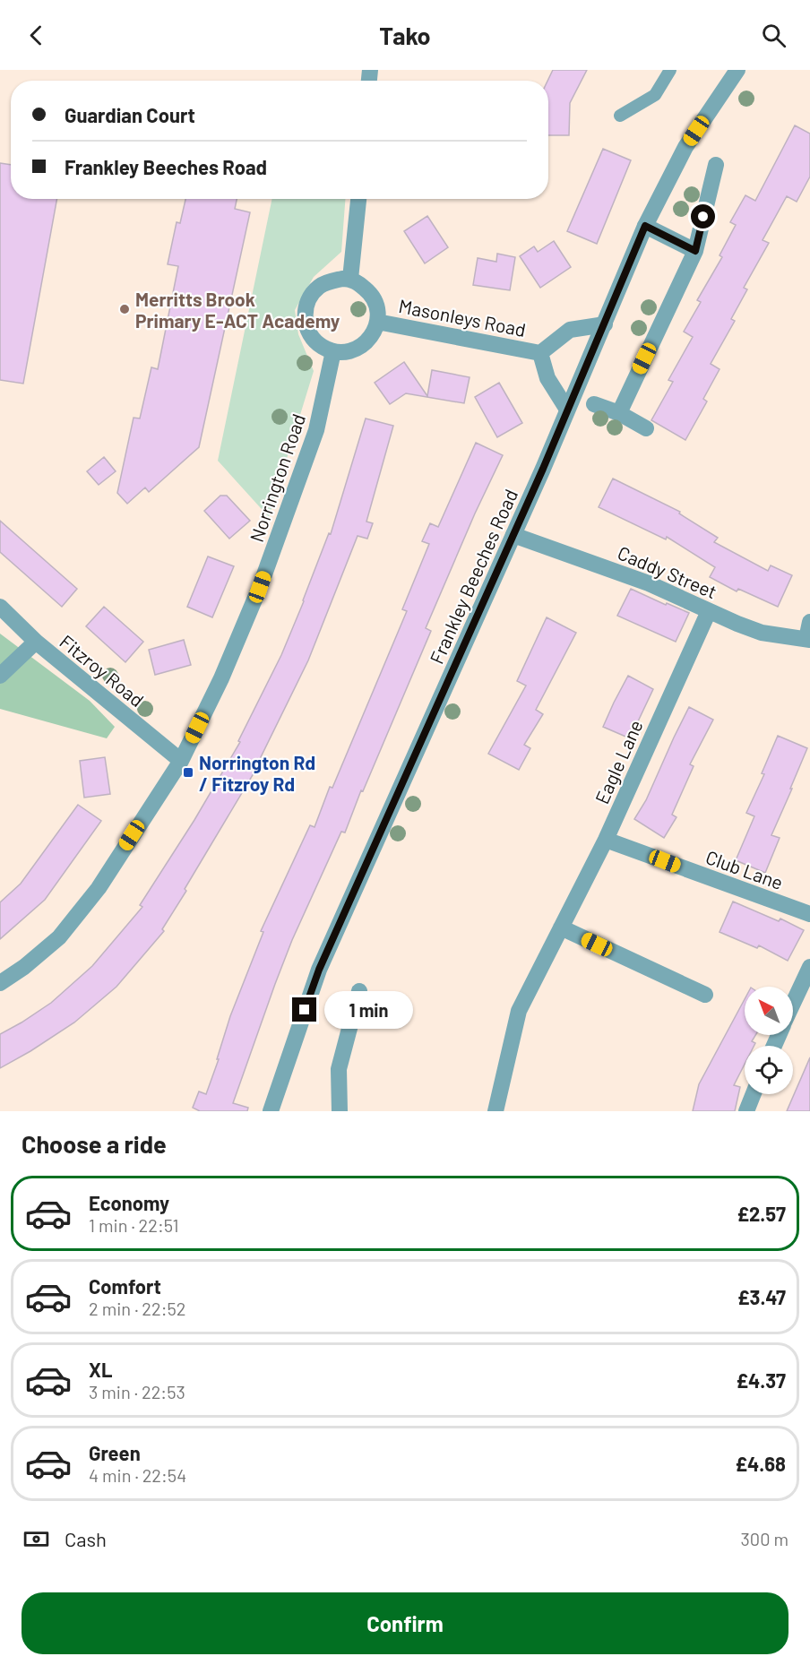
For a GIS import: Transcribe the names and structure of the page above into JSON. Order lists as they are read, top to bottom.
{
  "streets": {
    "street": [
      "Masonleys Road",
      "Norrington Road",
      "Caddy Street",
      "Frankley Beeches Road",
      "Fitzroy Road",
      "Eagle Lane",
      "Club Lane"
    ]
  },
  "crossings": [
    ["Masonleys Road", "Norrington Road"],
    ["Masonleys Road", "Frankley Beeches Road"],
    ["Norrington Road", "Fitzroy Road"],
    ["Caddy Street", "Frankley Beeches Road"],
    ["Caddy Street", "Eagle Lane"],
    ["Eagle Lane", "Club Lane"]
  ],
  "places": {
    "other": ["Merritts Brook Primary E-ACT Academy"],
    "transit": ["Norrington Rd / Fitzroy Rd"]
  },
  "north": "top left",
  "page": {
    "header": "Tako",
    "banner": ["Guardian Court", "Frankley Beeches Road"],
    "bubble": "1 min",
    "heading": "Choose a ride",
    "list": [
      {
        "name": "Economy",
        "note": "1 min · 22:51",
        "value": "£2.57"
      },
      {
        "name": "Comfort",
        "note": "2 min · 22:52",
        "value": "£3.47"
      },
      {
        "name": "XL",
        "note": "3 min · 22:53",
        "value": "£4.37"
      },
      {
        "name": "Green",
        "note": "4 min · 22:54",
        "value": "£4.68"
      }
    ],
    "pay": ["Cash", "300 m"],
    "buttons": "Confirm"
  }
}
